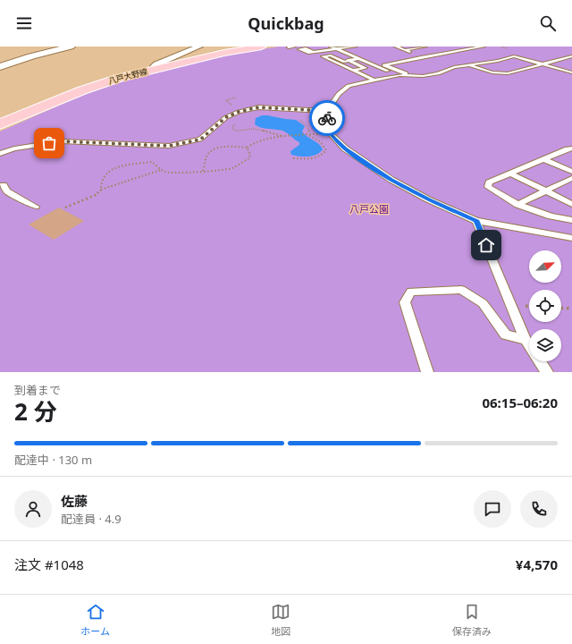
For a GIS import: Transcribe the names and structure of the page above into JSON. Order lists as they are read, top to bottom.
{
  "streets": {
    "main road": ["八戸大野線"]
  },
  "parks": ["八戸公園"],
  "north": "top right",
  "page": {
    "header": "Quickbag",
    "heading": ["2 分", "到着まで", "06:15–06:20"],
    "panel": [
      "佐藤",
      "配達員 · 4.9",
      "注文 #1048",
      "¥4,570"
    ],
    "bar": "配達中 · 130 m",
    "tabs": ["ホーム", "地図", "保存済み"]
  }
}
